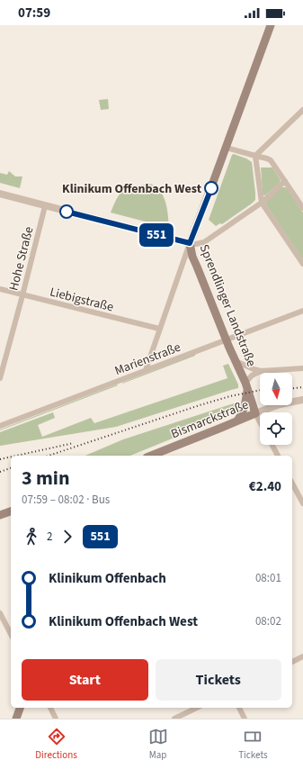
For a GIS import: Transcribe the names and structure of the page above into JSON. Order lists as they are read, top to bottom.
{
  "streets": {
    "main road": ["Sprendlinger Landstraße", "Bismarckstraße"],
    "street": ["Hohe Straße", "Liebigstraße", "Marienstraße"]
  },
  "crossings": [
    ["Hohe Straße", "Liebigstraße"],
    ["Sprendlinger Landstraße", "Marienstraße"],
    ["Sprendlinger Landstraße", "Bismarckstraße"]
  ],
  "places": ["Klinikum Offenbach West"],
  "lines": ["bus line 551"],
  "north": "bottom",
  "page": {
    "status": "07:59",
    "on_map": "551",
    "heading": ["3 min", "07:59 – 08:02 · Bus", "€2.40"],
    "legs": ["2", "551"],
    "list": [
      {
        "name": "Klinikum Offenbach",
        "value": "08:01"
      },
      {
        "name": "Klinikum Offenbach West",
        "value": "08:02"
      }
    ],
    "buttons": ["Start", "Tickets"],
    "tabs": ["Directions", "Map", "Tickets"]
  }
}
